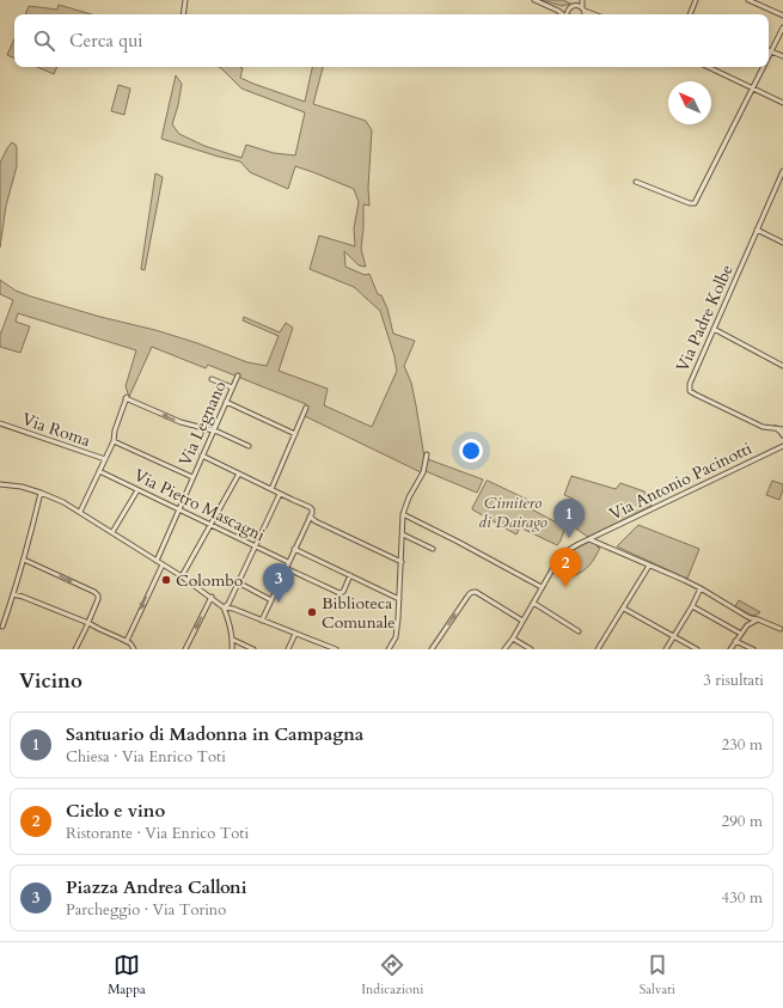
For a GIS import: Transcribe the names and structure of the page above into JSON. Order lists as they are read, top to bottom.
{
  "streets": {
    "street": [
      "Via Padre Kolbe",
      "Via Legnano",
      "Via Roma",
      "Via Antonio Pacinotti",
      "Via Pietro Mascagni"
    ]
  },
  "crossings": [
    ["Via Legnano", "Via Pietro Mascagni"]
  ],
  "parks": ["Cimitero di Dairago"],
  "places": ["Colombo", "Biblioteca Comunale"],
  "north": "top left",
  "page": {
    "search": "Cerca qui",
    "pins": ["1", "2", "3"],
    "heading": ["Vicino", "3 risultati"],
    "list": [
      {
        "mark": "1",
        "name": "Santuario di Madonna in Campagna",
        "note": "Chiesa · Via Enrico Toti",
        "value": "230 m"
      },
      {
        "mark": "2",
        "name": "Cielo e vino",
        "note": "Ristorante · Via Enrico Toti",
        "value": "290 m"
      },
      {
        "mark": "3",
        "name": "Piazza Andrea Calloni",
        "note": "Parcheggio · Via Torino",
        "value": "430 m"
      }
    ],
    "nav": ["Mappa", "Indicazioni", "Salvati"]
  }
}
